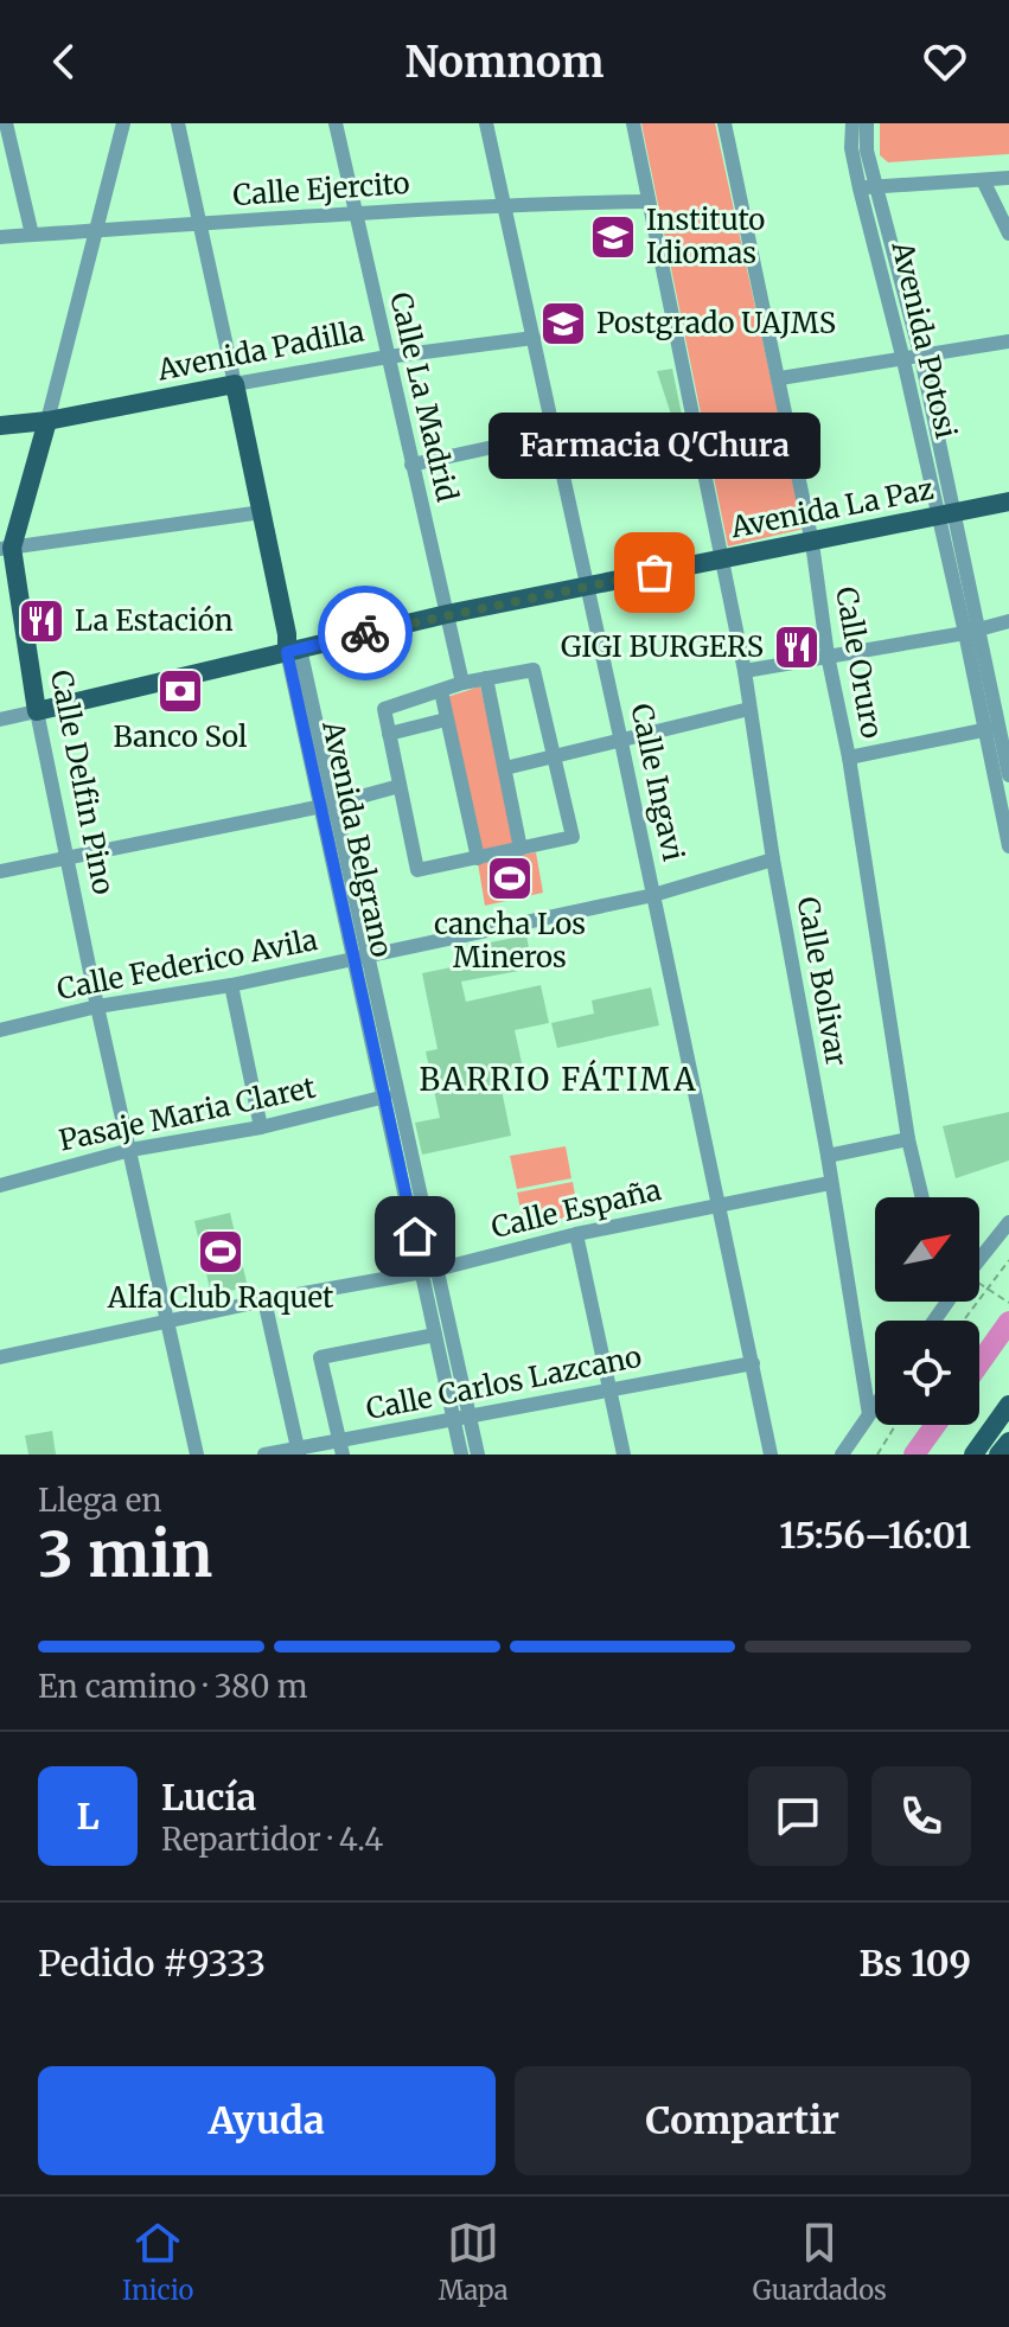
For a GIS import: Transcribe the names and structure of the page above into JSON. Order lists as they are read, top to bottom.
{
  "streets": {
    "main road": [
      "Avenida Padilla",
      "Avenida La Paz",
      "Calle Delfin Pino",
      "Avenida Belgrano"
    ],
    "street": [
      "Calle Ejercito",
      "Avenida Potosi",
      "Calle La Madrid",
      "Calle Oruro",
      "Calle Ingavi",
      "Calle Federico Avila",
      "Calle Bolivar",
      "Pasaje Maria Claret",
      "Calle España",
      "Calle Carlos Lazcano"
    ]
  },
  "crossings": [
    ["Calle Ejercito", "Calle La Madrid"],
    ["Calle Ejercito", "Calle Delfin Pino"],
    ["Calle Ejercito", "Calle Ingavi"],
    ["Calle Ejercito", "Avenida Belgrano"],
    ["Calle Ejercito", "Calle Bolivar"],
    ["Avenida Potosi", "Avenida La Paz"],
    ["Avenida Padilla", "Calle La Madrid"],
    ["Avenida Padilla", "Calle Delfin Pino"],
    ["Avenida Padilla", "Calle Ingavi"],
    ["Avenida Padilla", "Avenida Belgrano"],
    ["Calle La Madrid", "Avenida La Paz"],
    ["Avenida La Paz", "Calle Oruro"],
    ["Avenida La Paz", "Calle Delfin Pino"],
    ["Avenida La Paz", "Calle Ingavi"],
    ["Avenida La Paz", "Avenida Belgrano"],
    ["Avenida La Paz", "Calle Bolivar"],
    ["Calle Delfin Pino", "Calle Federico Avila"],
    ["Calle Delfin Pino", "Pasaje Maria Claret"],
    ["Calle Delfin Pino", "Calle España"],
    ["Calle Ingavi", "Calle Federico Avila"],
    ["Calle Ingavi", "Calle España"],
    ["Calle Ingavi", "Calle Carlos Lazcano"],
    ["Avenida Belgrano", "Calle Federico Avila"],
    ["Avenida Belgrano", "Pasaje Maria Claret"],
    ["Avenida Belgrano", "Calle España"],
    ["Avenida Belgrano", "Calle Carlos Lazcano"],
    ["Calle Federico Avila", "Calle Bolivar"],
    ["Calle Bolivar", "Calle España"]
  ],
  "districts": ["BARRIO FÁTIMA"],
  "places": {
    "school or university": ["Instituto Idiomas", "Postgrado UAJMS"],
    "other": ["Farmacia Q'Chura"],
    "restaurant": ["La Estación", "GIGI BURGERS"],
    "bank": ["Banco Sol"],
    "sports": ["cancha Los Mineros", "Alfa Club Raquet"]
  },
  "north": "top right",
  "page": {
    "header": "Nomnom",
    "bubble": "Farmacia Q'Chura",
    "heading": ["3 min", "Llega en", "15:56–16:01"],
    "panel": [
      "Lucía",
      "Repartidor · 4.4",
      "Pedido #9333",
      "Bs 109"
    ],
    "bar": "En camino · 380 m",
    "round": "L",
    "buttons": ["Ayuda", "Compartir"],
    "tabs": ["Inicio", "Mapa", "Guardados"]
  }
}
